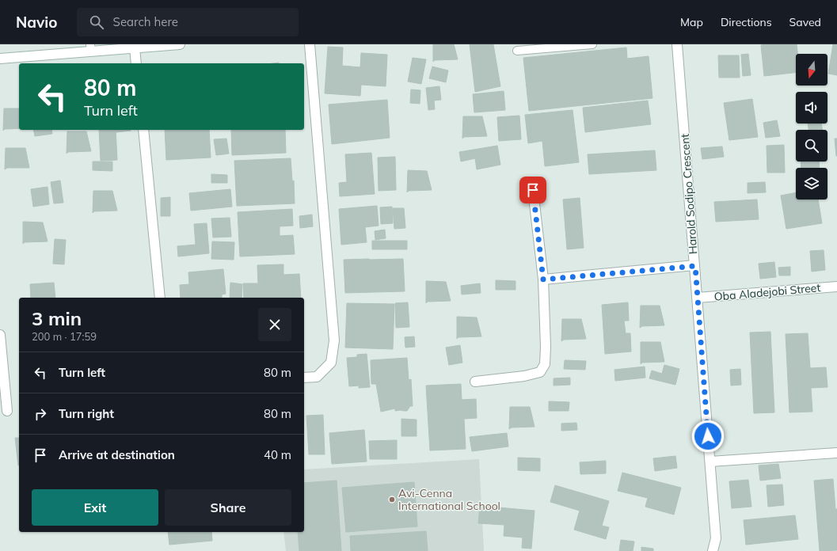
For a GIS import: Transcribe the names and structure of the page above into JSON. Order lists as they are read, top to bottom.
{
  "streets": {
    "street": ["Harold Sodipo Crescent", "Oba Aladejobi Street"]
  },
  "crossings": [
    ["Harold Sodipo Crescent", "Oba Aladejobi Street"]
  ],
  "places": ["Avi-Cenna International School"],
  "north": "bottom",
  "page": {
    "header": "Navio",
    "search": "Search here",
    "nav": ["Map", "Directions", "Saved"],
    "turn": ["80 m", "Turn left"],
    "heading": ["3 min", "200 m · 17:59"],
    "list": [
      {
        "name": "Turn left",
        "value": "80 m"
      },
      {
        "name": "Turn right",
        "value": "80 m"
      },
      {
        "name": "Arrive at destination",
        "value": "40 m"
      }
    ],
    "buttons": ["Exit", "Share"]
  }
}
